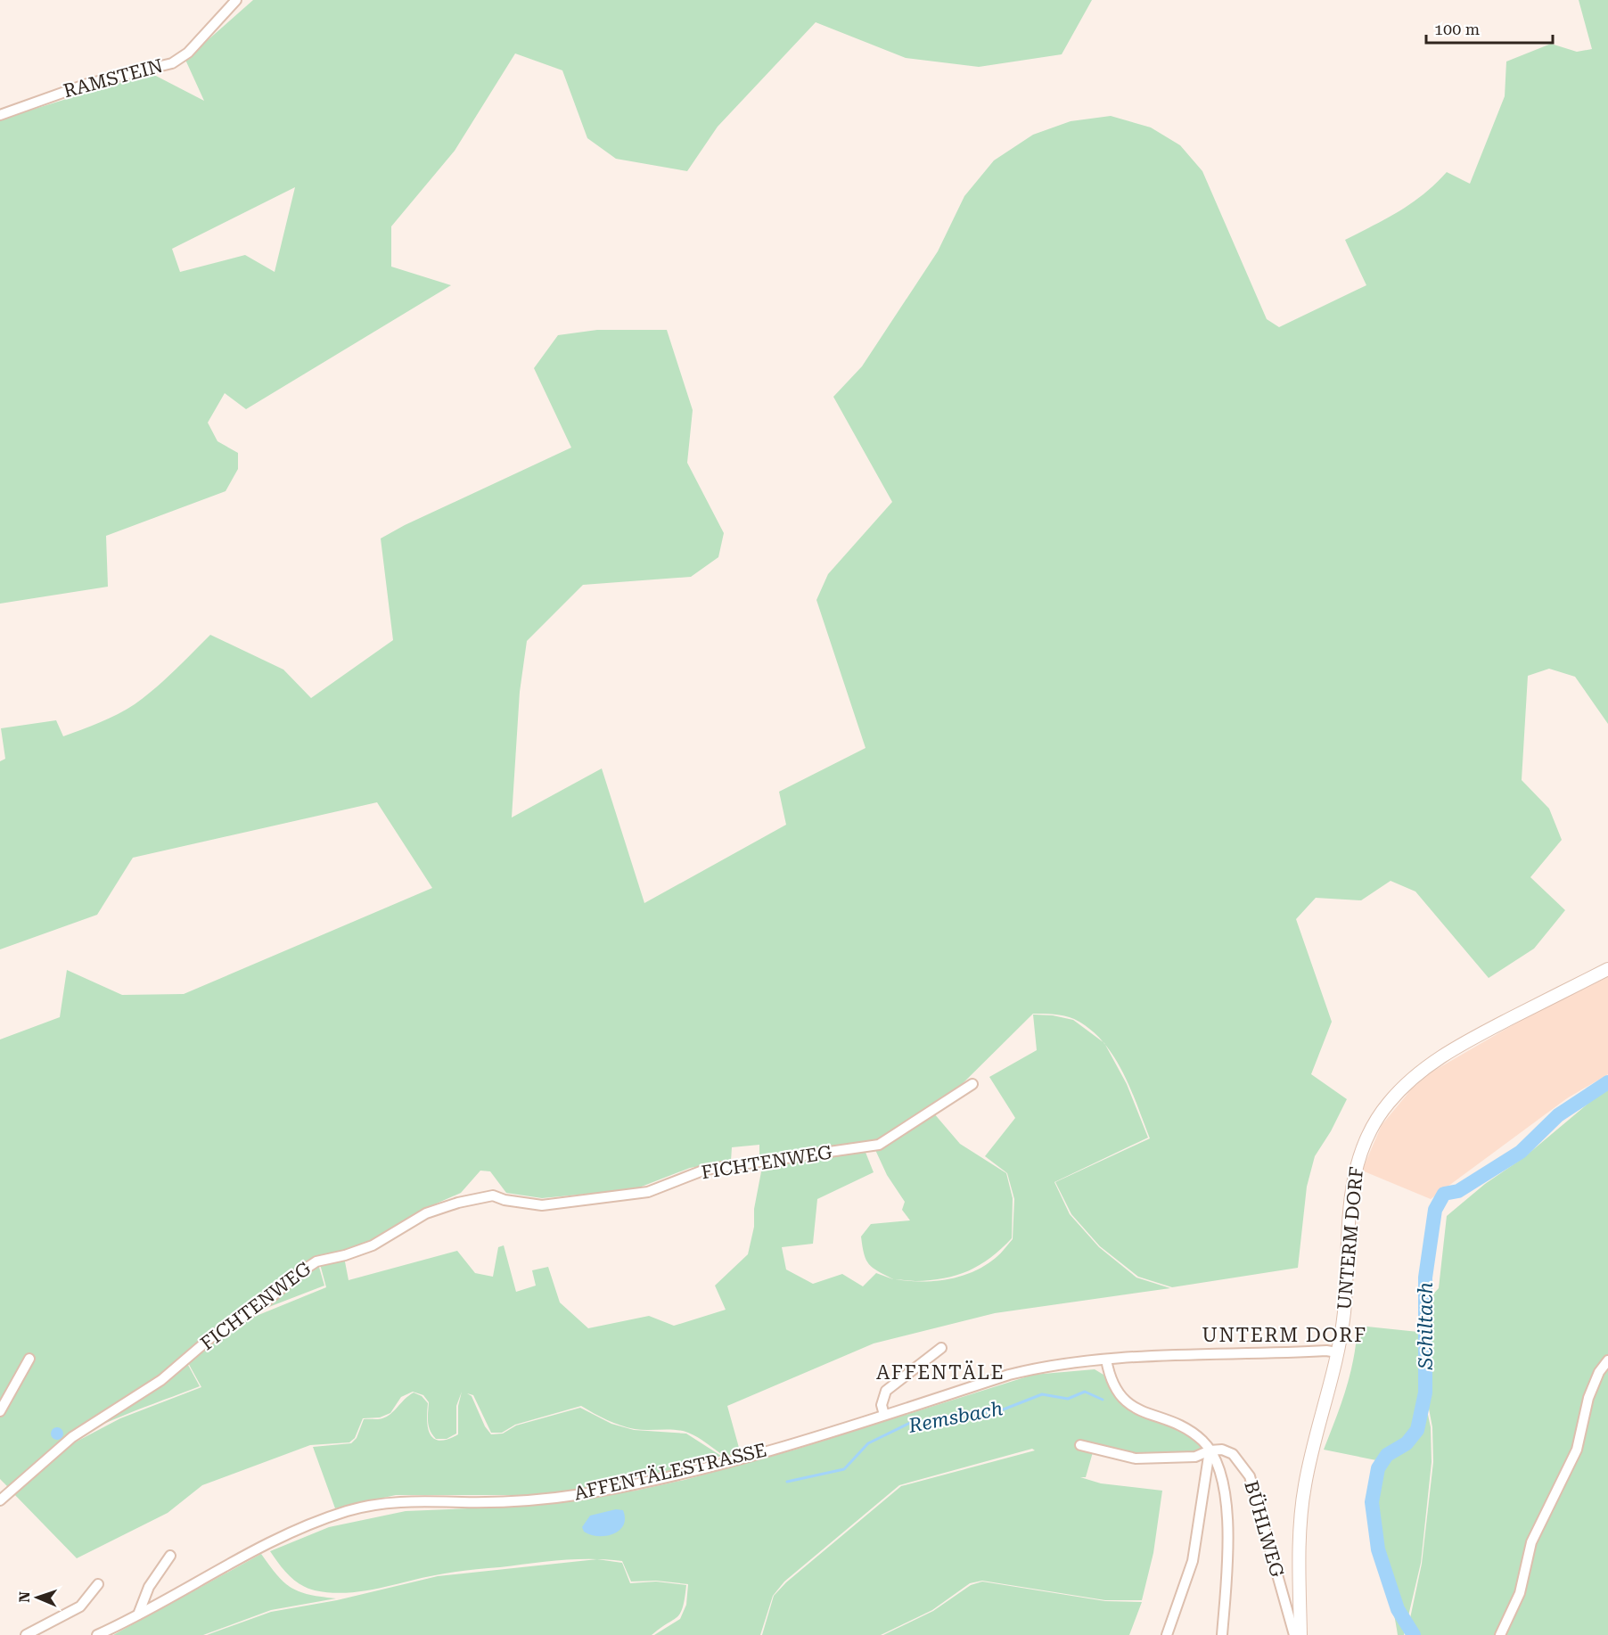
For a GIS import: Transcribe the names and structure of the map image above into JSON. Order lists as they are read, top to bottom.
{
  "streets": {
    "main road": ["UNTERM DORF"],
    "street": [
      "RAMSTEIN",
      "FICHTENWEG",
      "AFFENTÄLESTRASSE",
      "BÜHLWEG"
    ]
  },
  "crossings": [
    ["UNTERM DORF", "AFFENTÄLESTRASSE"]
  ],
  "districts": ["UNTERM DORF", "AFFENTÄLE"],
  "water": ["Schiltach", "Remsbach"],
  "scale_bar": "100 m",
  "north": "left"
}
